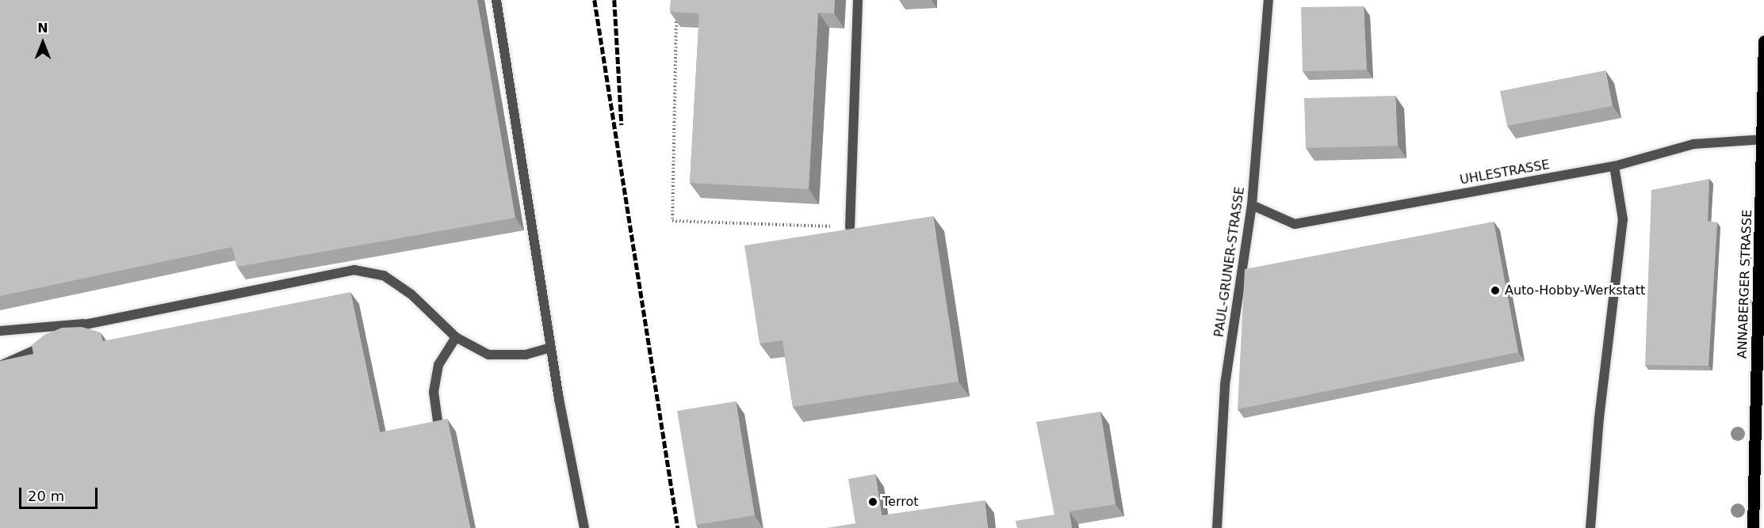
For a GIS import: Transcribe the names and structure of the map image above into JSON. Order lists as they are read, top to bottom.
{
  "streets": {
    "main road": ["ANNABERGER STRASSE"],
    "street": ["UHLESTRASSE", "PAUL-GRUNER-STRASSE"]
  },
  "crossings": [
    ["UHLESTRASSE", "PAUL-GRUNER-STRASSE"],
    ["UHLESTRASSE", "ANNABERGER STRASSE"]
  ],
  "places": ["Auto-Hobby-Werkstatt", "Terrot"],
  "scale_bar": "20 m",
  "north": "top"
}
